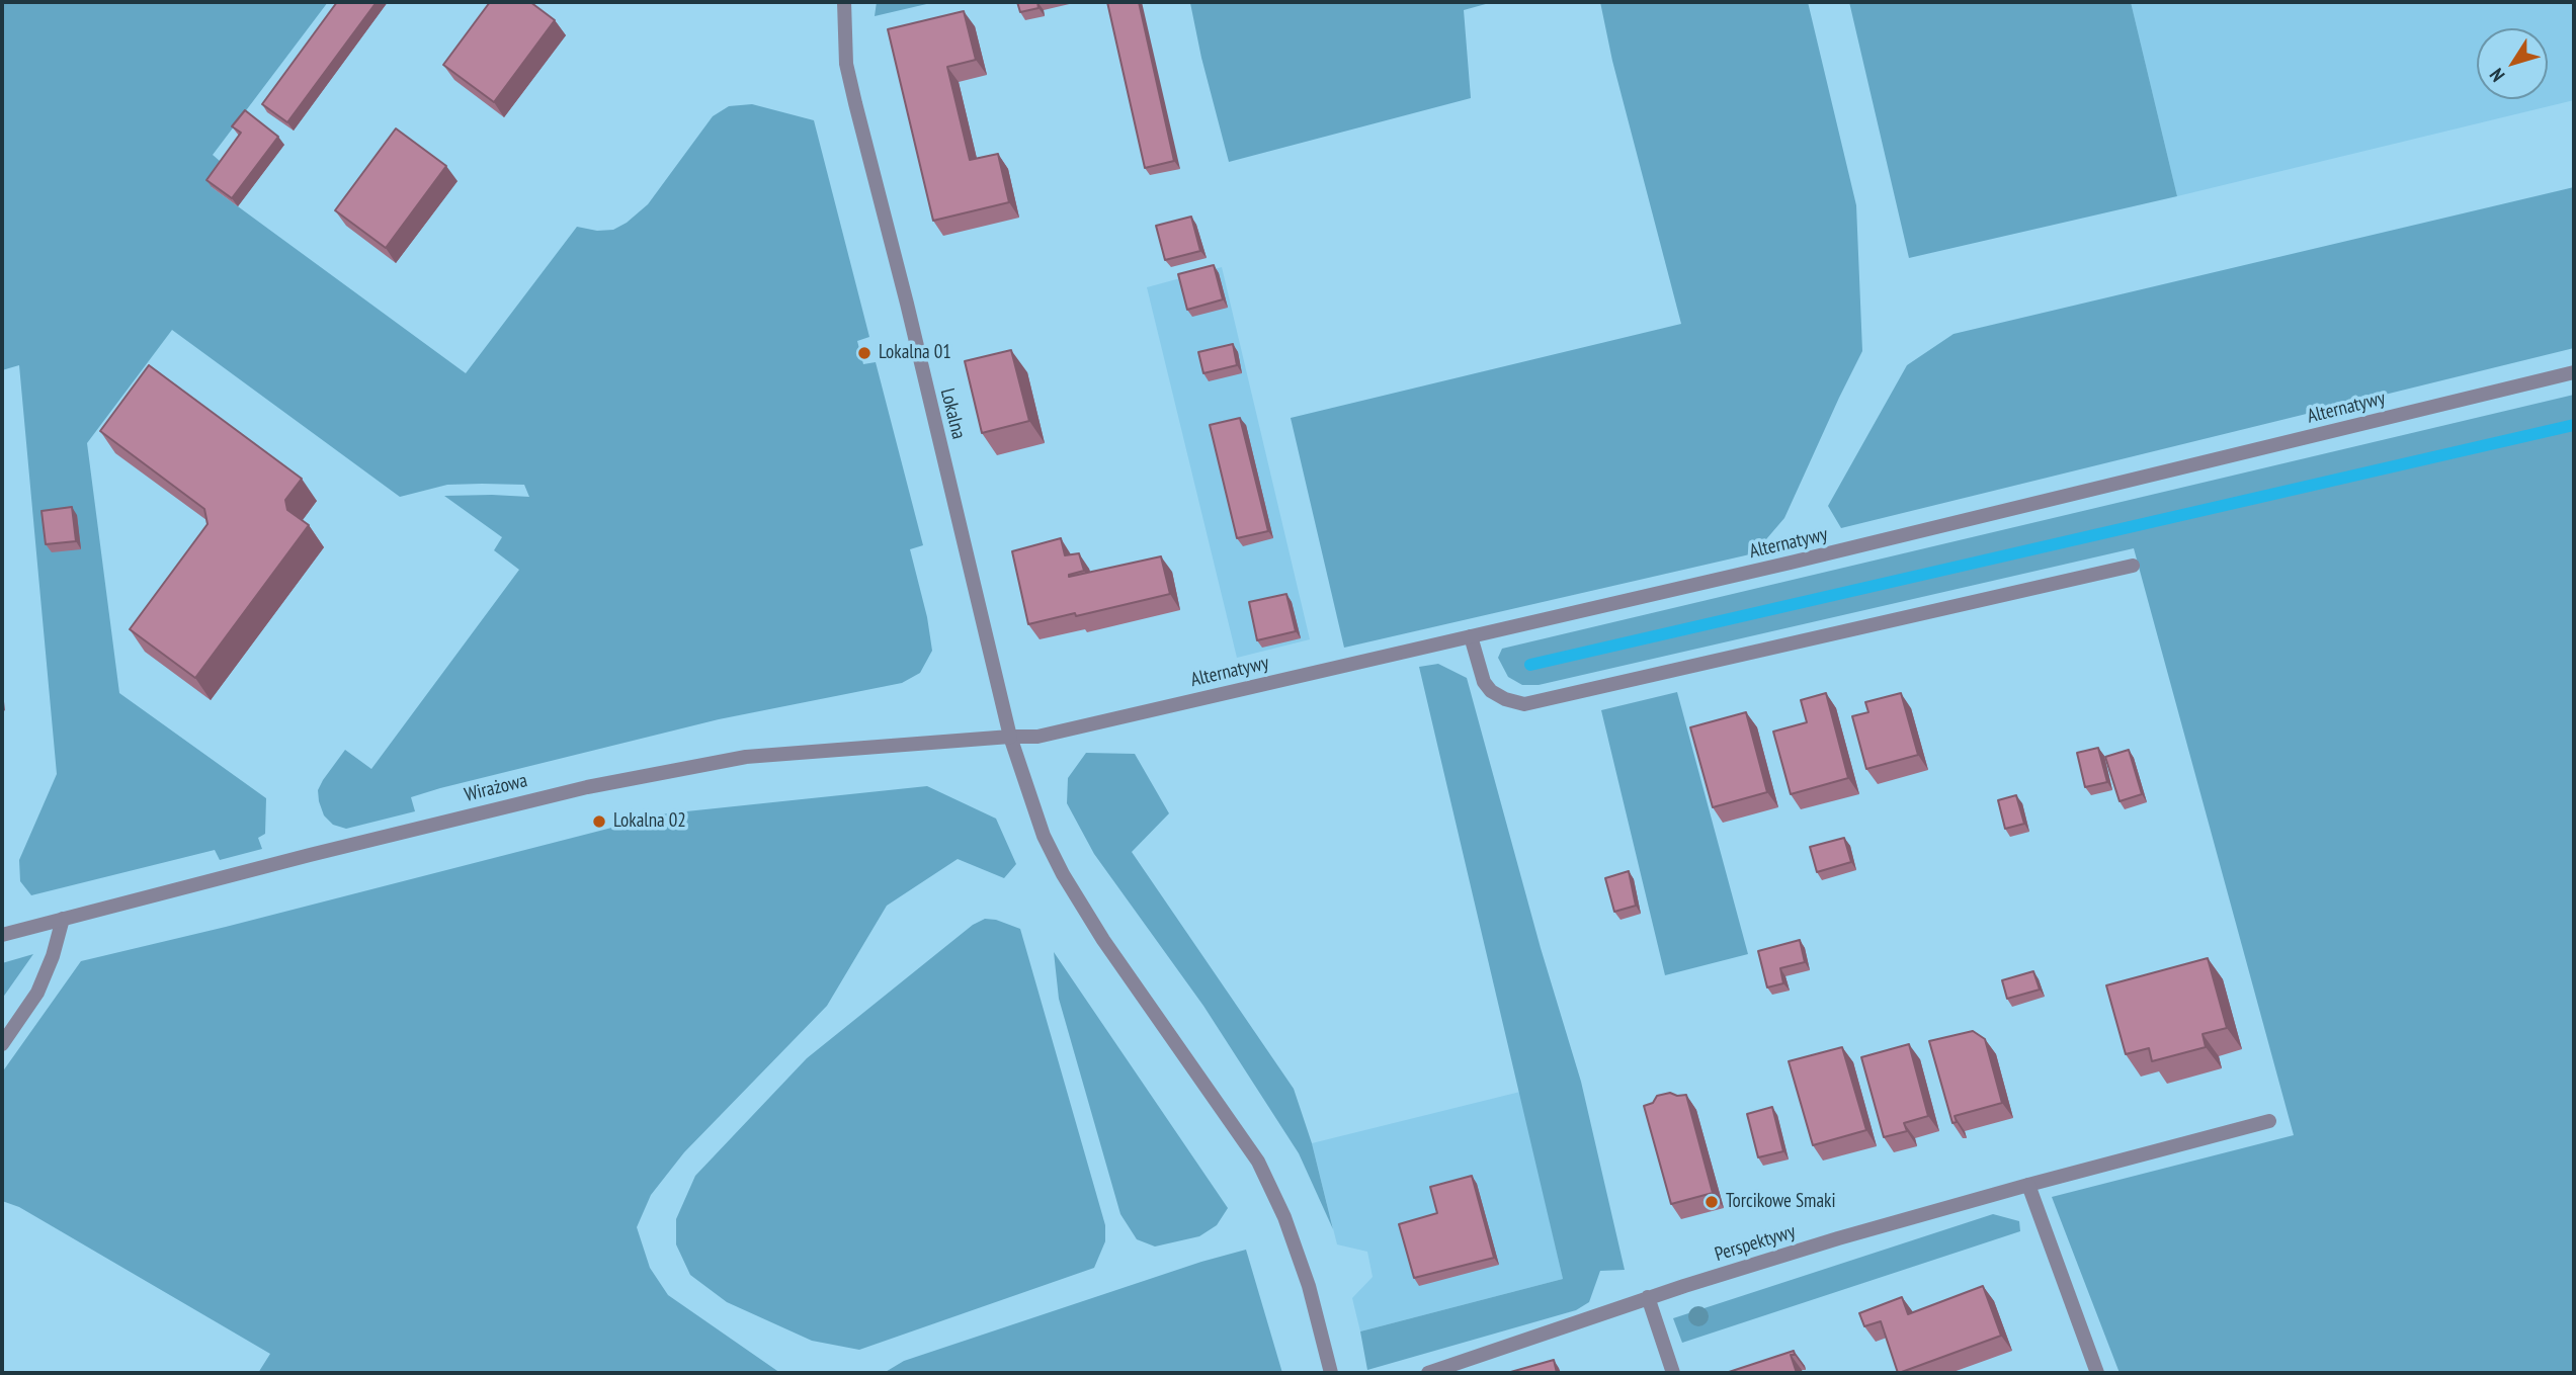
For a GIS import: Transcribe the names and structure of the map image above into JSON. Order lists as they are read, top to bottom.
{
  "streets": {
    "street": [
      "Alternatywy",
      "Lokalna",
      "Wirażowa",
      "Perspektywy"
    ]
  },
  "crossings": [
    ["Alternatywy", "Lokalna"],
    ["Alternatywy", "Wirażowa"],
    ["Lokalna", "Wirażowa"]
  ],
  "places": ["Lokalna 01", "Lokalna 02", "Torcikowe Smaki"],
  "north": "bottom left"
}
